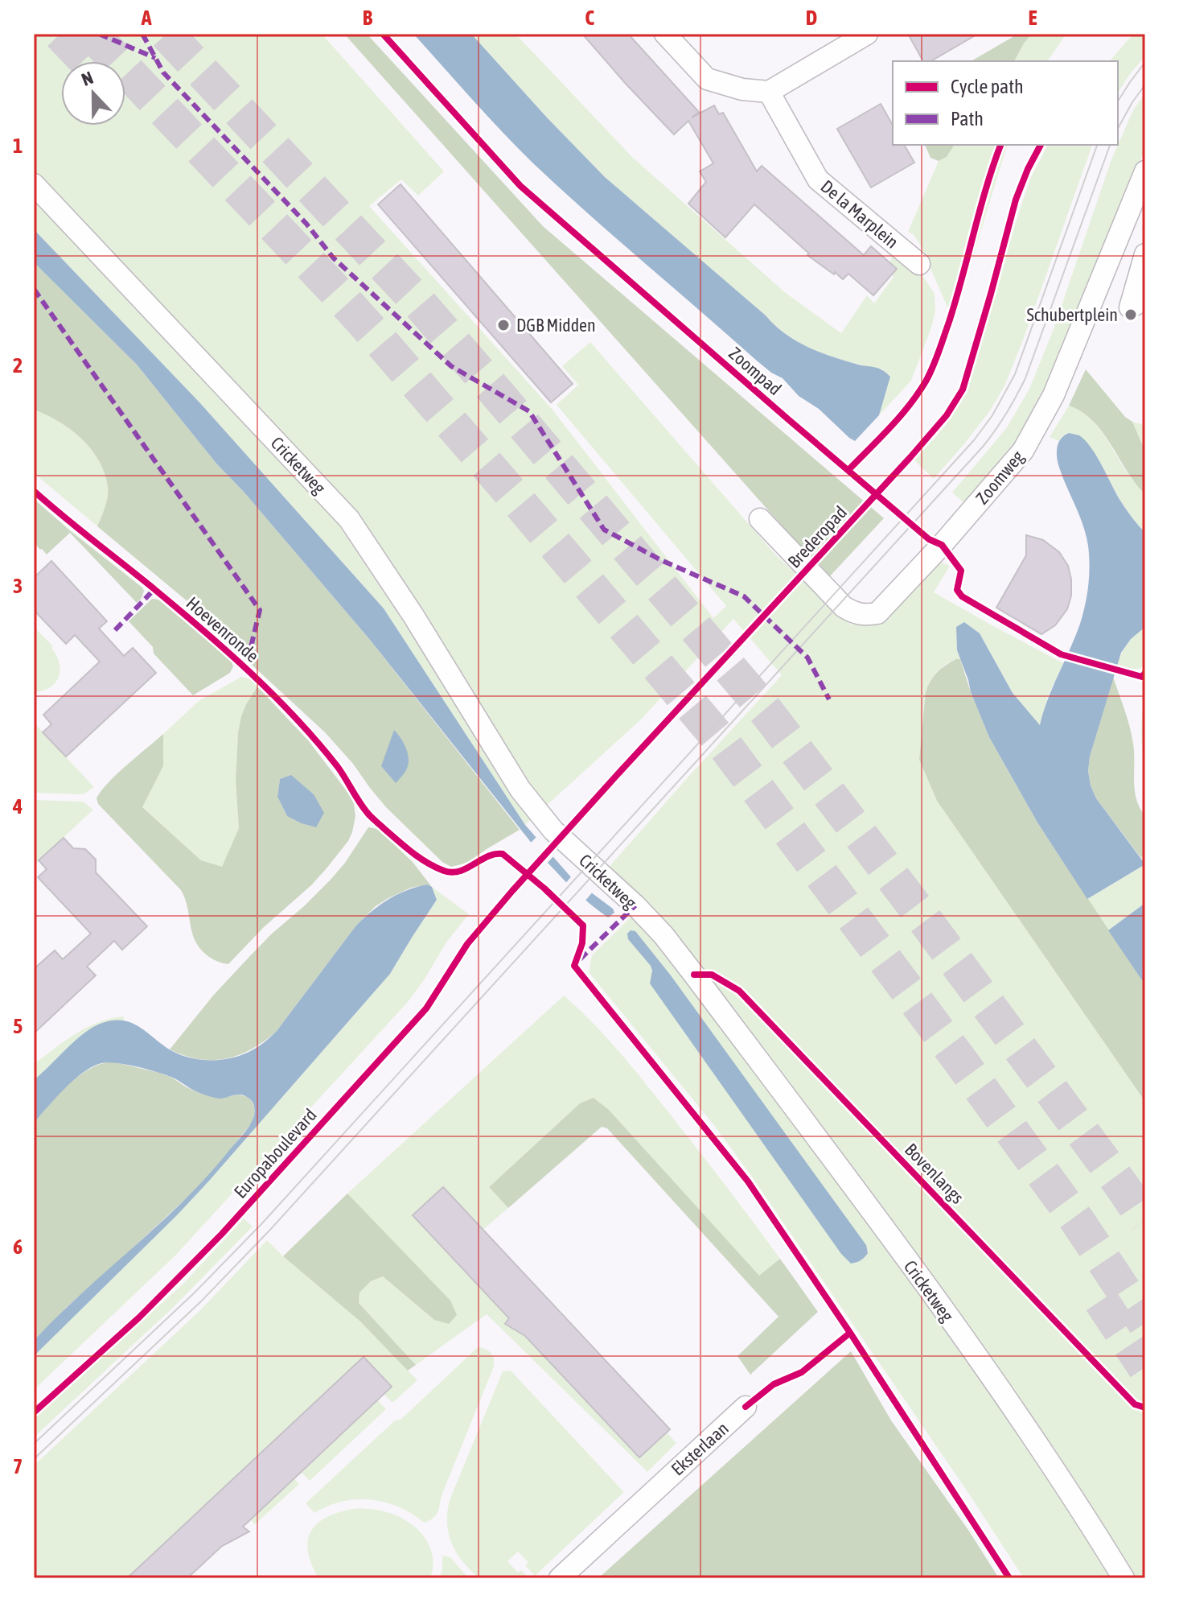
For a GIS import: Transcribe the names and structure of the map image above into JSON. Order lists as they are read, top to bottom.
{
  "streets": {
    "street": [
      "De la Marplein",
      "Cricketweg",
      "Zoomweg",
      "Eksterlaan"
    ],
    "cycle path": [
      "Zoompad",
      "Brederopad",
      "Hoevenronde",
      "Bovenlangs"
    ]
  },
  "places": ["Schubertplein", "DGB Midden"],
  "legend": ["Cycle path", "Path"],
  "north": "top",
  "grid": {
    "columns": [
      "A",
      "B",
      "C",
      "D",
      "E"
    ],
    "rows": [
      "1",
      "2",
      "3",
      "4",
      "5",
      "6",
      "7"
    ]
  }
}
